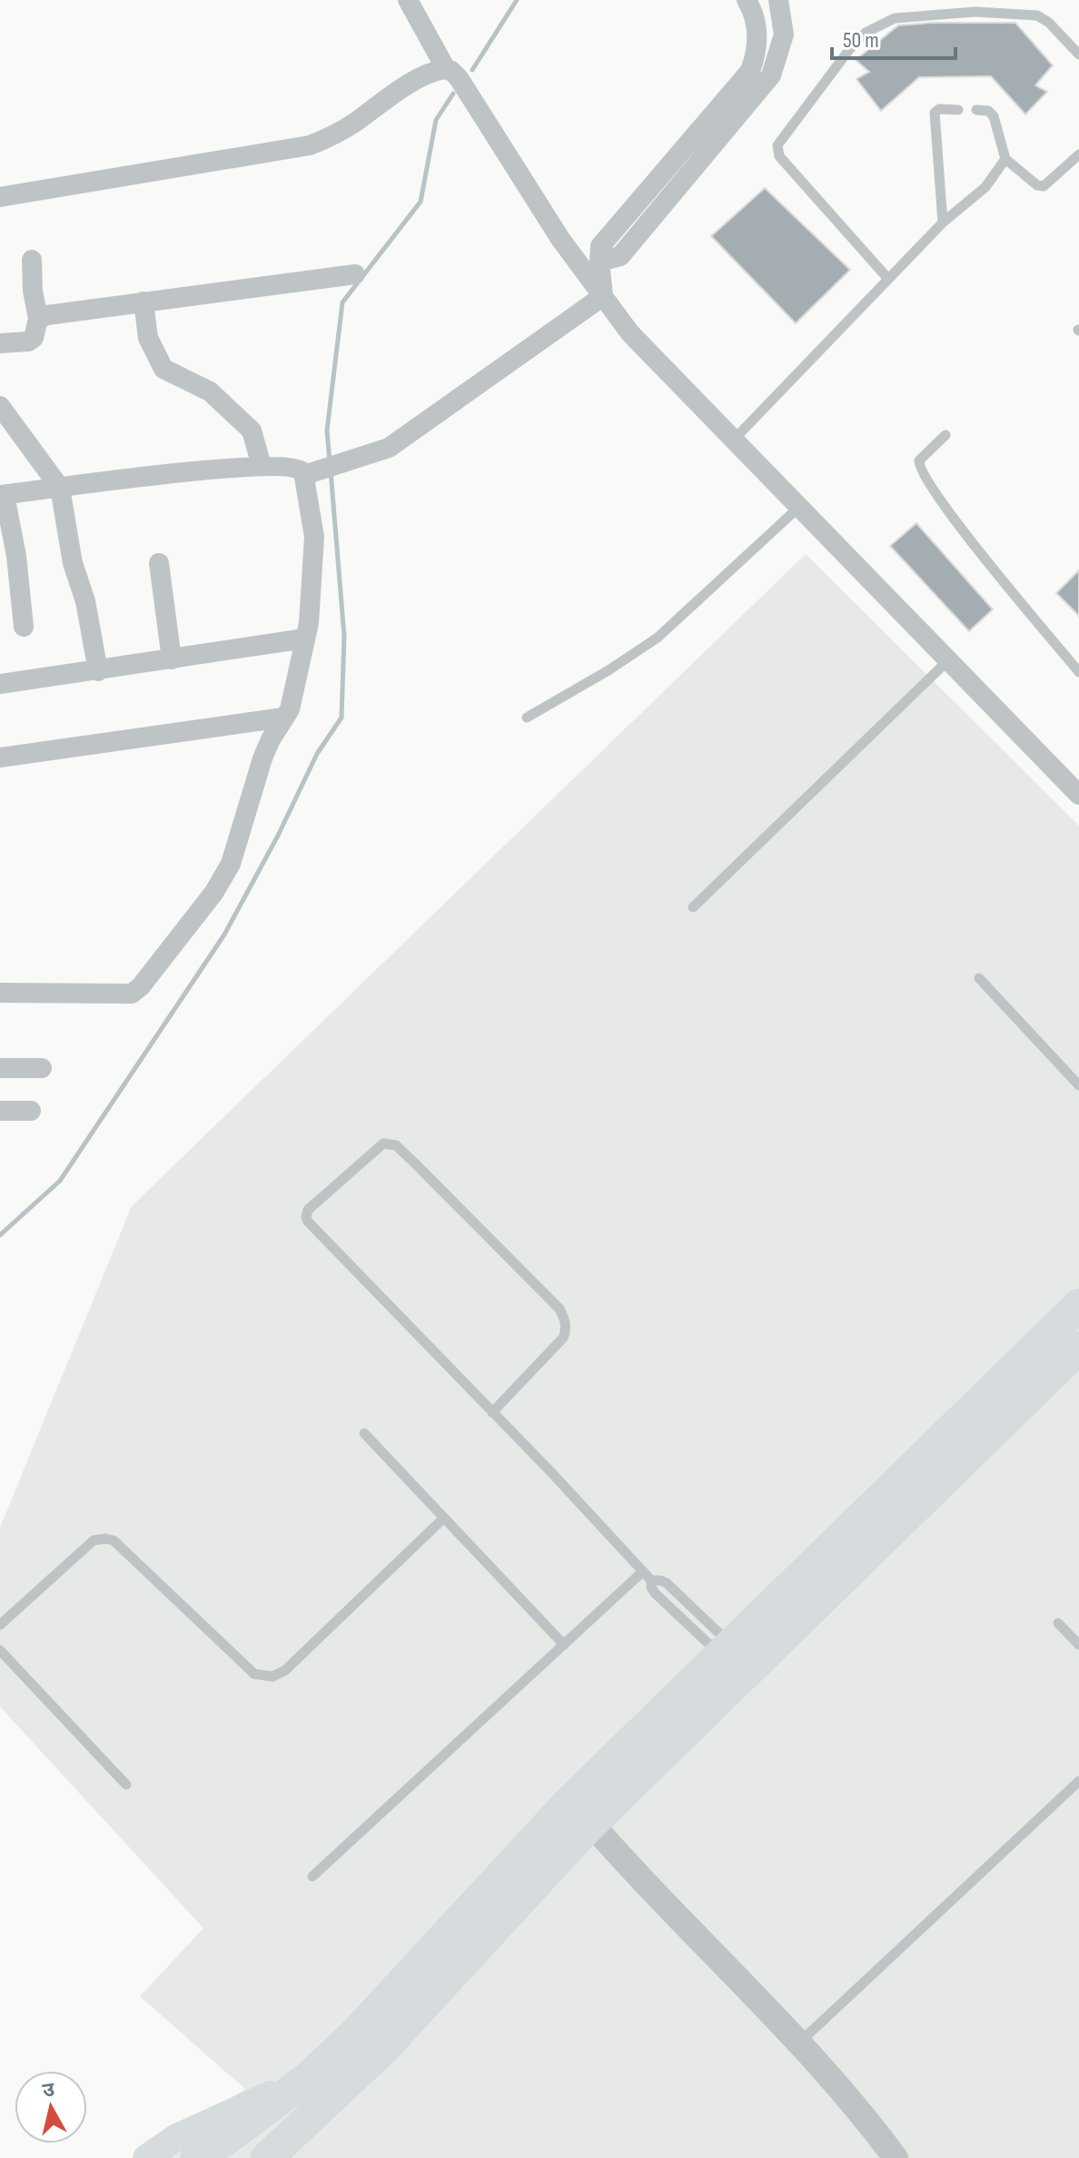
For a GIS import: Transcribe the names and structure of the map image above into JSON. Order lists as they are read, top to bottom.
{
  "scale_bar": "50 m",
  "north": "top"
}
